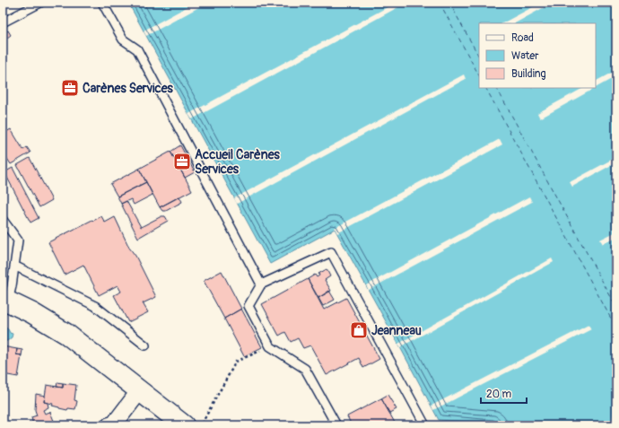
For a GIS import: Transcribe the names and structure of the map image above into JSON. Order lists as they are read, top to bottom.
{
  "places": {
    "office": ["Carènes Services", "Accueil Carènes Services"],
    "shop": ["Jeanneau"]
  },
  "legend": ["Road", "Water", "Building"],
  "scale_bar": "20 m"
}
